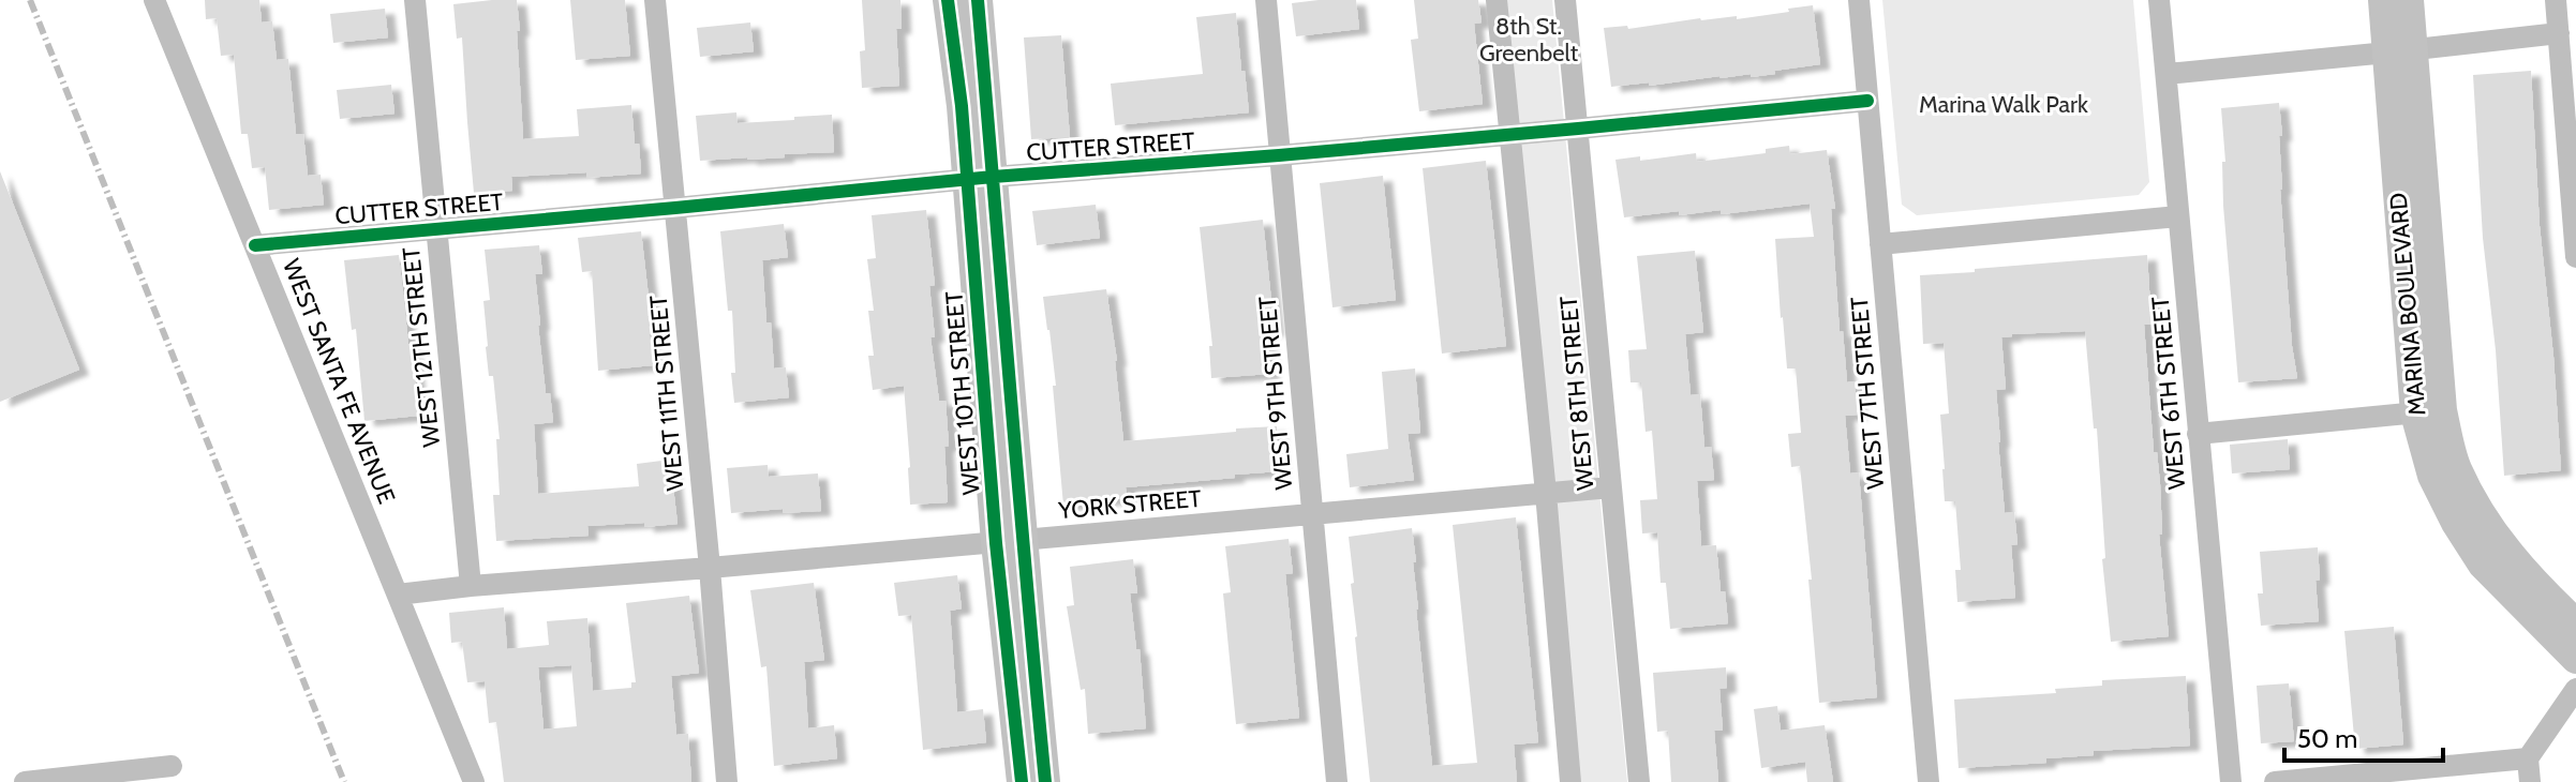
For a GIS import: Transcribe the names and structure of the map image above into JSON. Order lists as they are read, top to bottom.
{
  "streets": {
    "main road": ["MARINA BOULEVARD", "WEST 10TH STREET"],
    "street": [
      "CUTTER STREET",
      "WEST 12TH STREET",
      "WEST SANTA FE AVENUE",
      "WEST 11TH STREET",
      "WEST 9TH STREET",
      "WEST 8TH STREET",
      "WEST 7TH STREET",
      "WEST 6TH STREET",
      "YORK STREET"
    ]
  },
  "crossings": [
    ["CUTTER STREET", "WEST 12TH STREET"],
    ["CUTTER STREET", "WEST SANTA FE AVENUE"],
    ["CUTTER STREET", "WEST 11TH STREET"],
    ["CUTTER STREET", "WEST 10TH STREET"],
    ["CUTTER STREET", "WEST 9TH STREET"],
    ["CUTTER STREET", "WEST 8TH STREET"],
    ["CUTTER STREET", "WEST 7TH STREET"],
    ["WEST 12TH STREET", "YORK STREET"],
    ["WEST SANTA FE AVENUE", "YORK STREET"],
    ["WEST 11TH STREET", "YORK STREET"],
    ["WEST 10TH STREET", "YORK STREET"],
    ["WEST 9TH STREET", "YORK STREET"],
    ["WEST 8TH STREET", "YORK STREET"]
  ],
  "parks": ["8th St. Greenbelt", "Marina Walk Park"],
  "scale_bar": "50 m"
}
